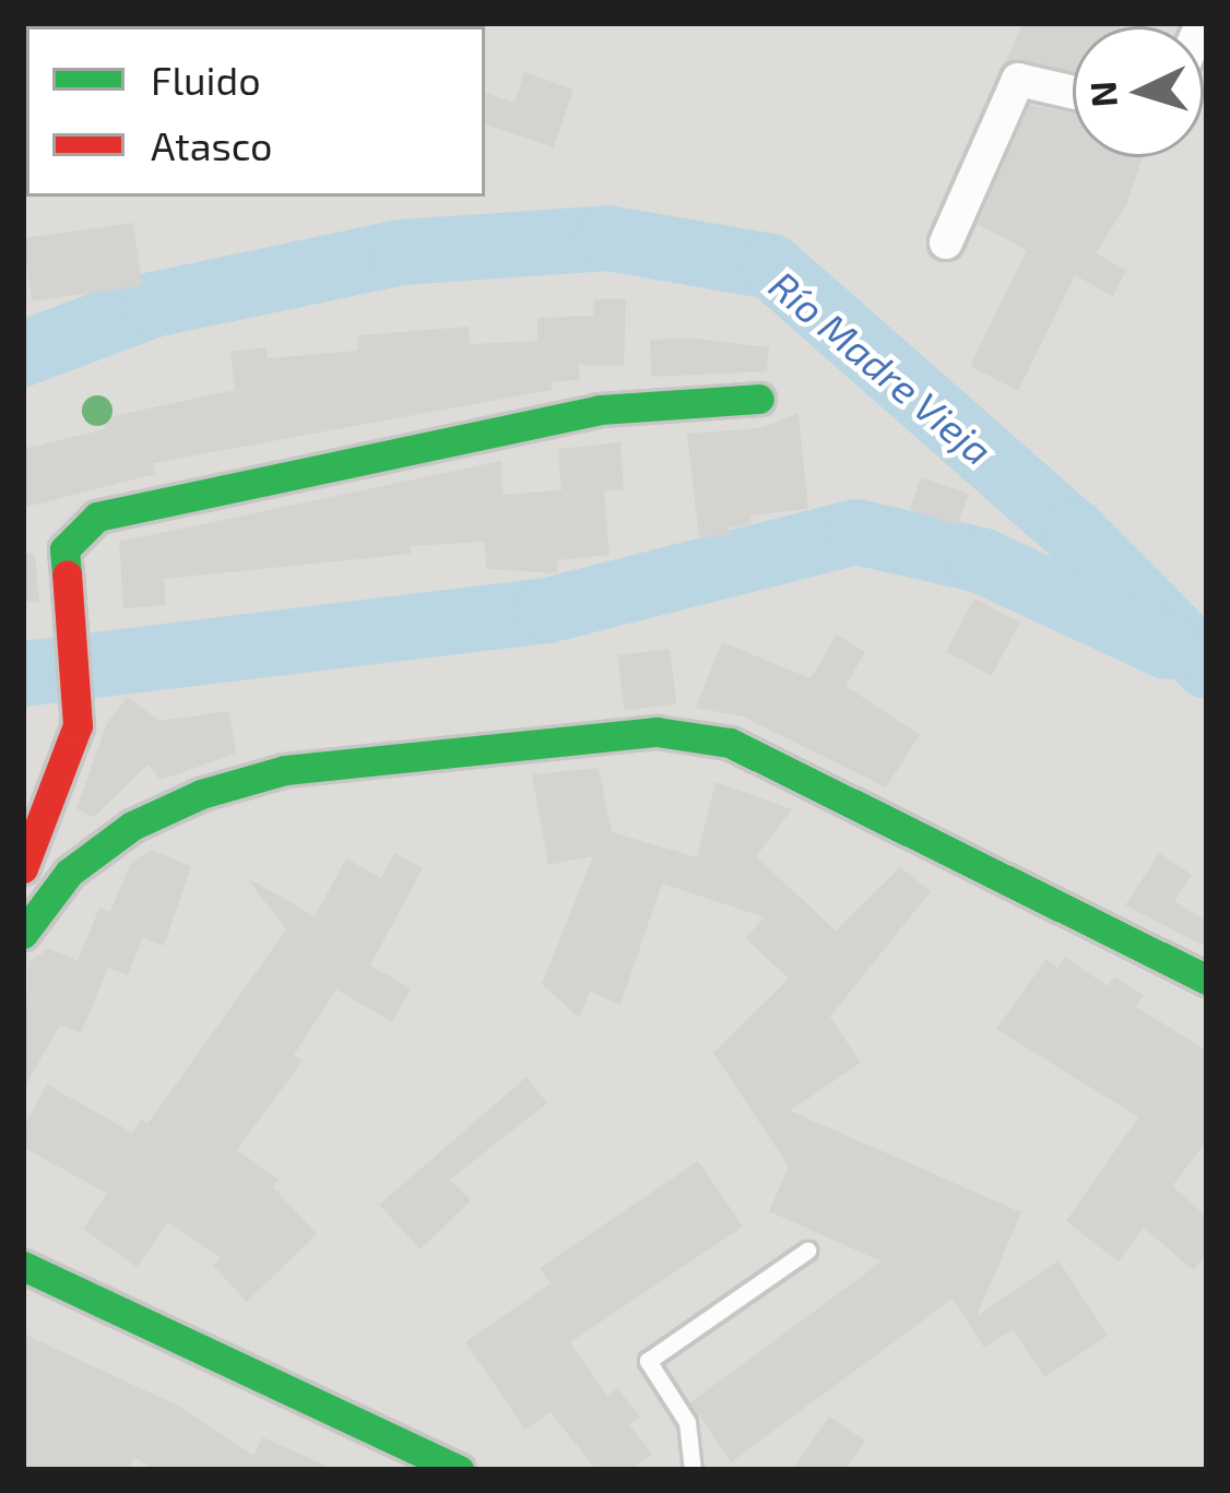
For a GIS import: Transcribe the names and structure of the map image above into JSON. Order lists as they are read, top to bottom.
{
  "water": ["Río Madre Vieja"],
  "legend": ["Fluido", "Atasco"],
  "north": "left"
}
